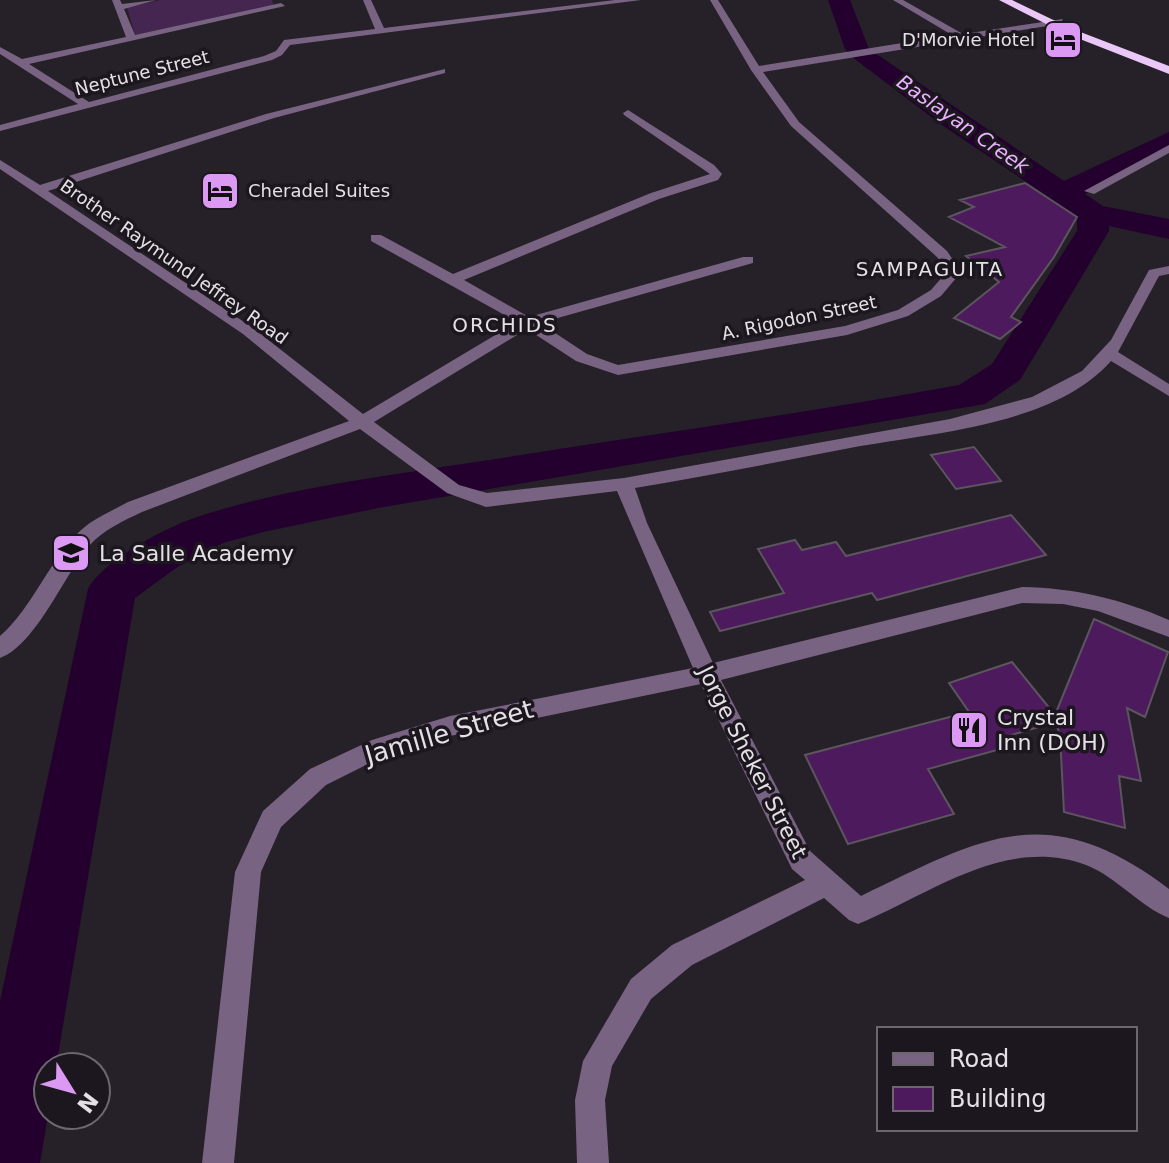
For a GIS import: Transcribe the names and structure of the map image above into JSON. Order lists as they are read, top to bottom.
{
  "streets": {
    "street": [
      "Neptune Street",
      "Brother Raymund Jeffrey Road",
      "A. Rigodon Street",
      "Jamille Street",
      "Jorge Sheker Street"
    ]
  },
  "crossings": [
    ["Brother Raymund Jeffrey Road", "Jorge Sheker Street"],
    ["Jamille Street", "Jorge Sheker Street"]
  ],
  "districts": ["SAMPAGUITA", "ORCHIDS"],
  "water": ["Baslayan Creek"],
  "places": {
    "hotel": ["D'Morvie Hotel", "Cheradel Suites"],
    "school or university": ["La Salle Academy"],
    "restaurant": ["Crystal Inn (DOH)"]
  },
  "legend": ["Road", "Building"],
  "north": "bottom right"
}
